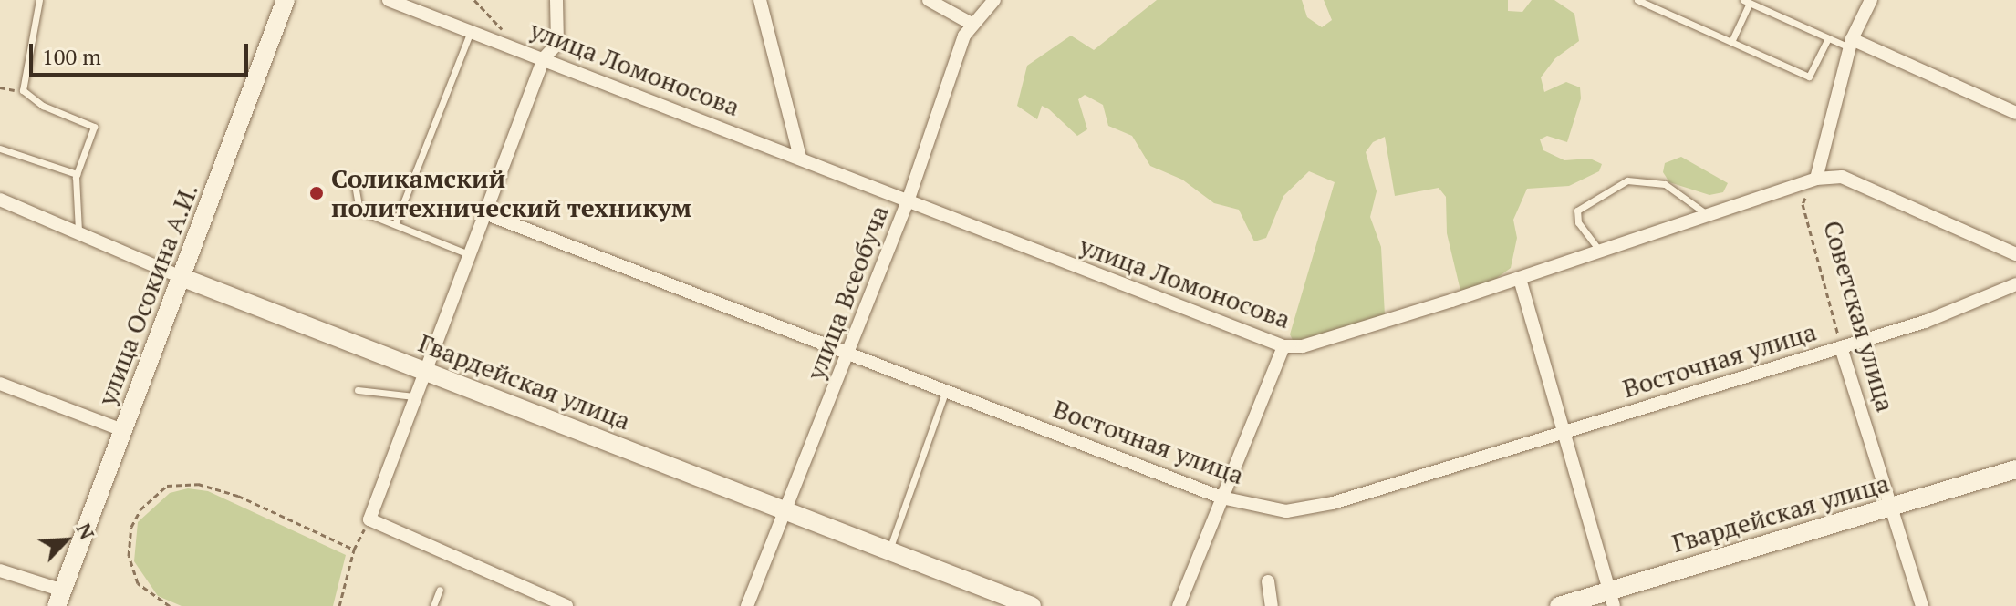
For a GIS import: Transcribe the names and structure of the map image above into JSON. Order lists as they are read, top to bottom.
{
  "streets": {
    "street": [
      "улица Ломоносова",
      "улица Всеобуча",
      "улица Осокина А.И.",
      "Советская улица",
      "Восточная улица",
      "Гвардейская улица"
    ]
  },
  "crossings": [
    ["улица Ломоносова", "улица Всеобуча"],
    ["улица Ломоносова", "Советская улица"],
    ["улица Всеобуча", "Восточная улица"],
    ["улица Всеобуча", "Гвардейская улица"],
    ["улица Осокина А.И.", "Гвардейская улица"],
    ["Советская улица", "Восточная улица"],
    ["Советская улица", "Гвардейская улица"]
  ],
  "places": ["Соликамский политехнический техникум"],
  "scale_bar": "100 m",
  "north": "top right"
}
